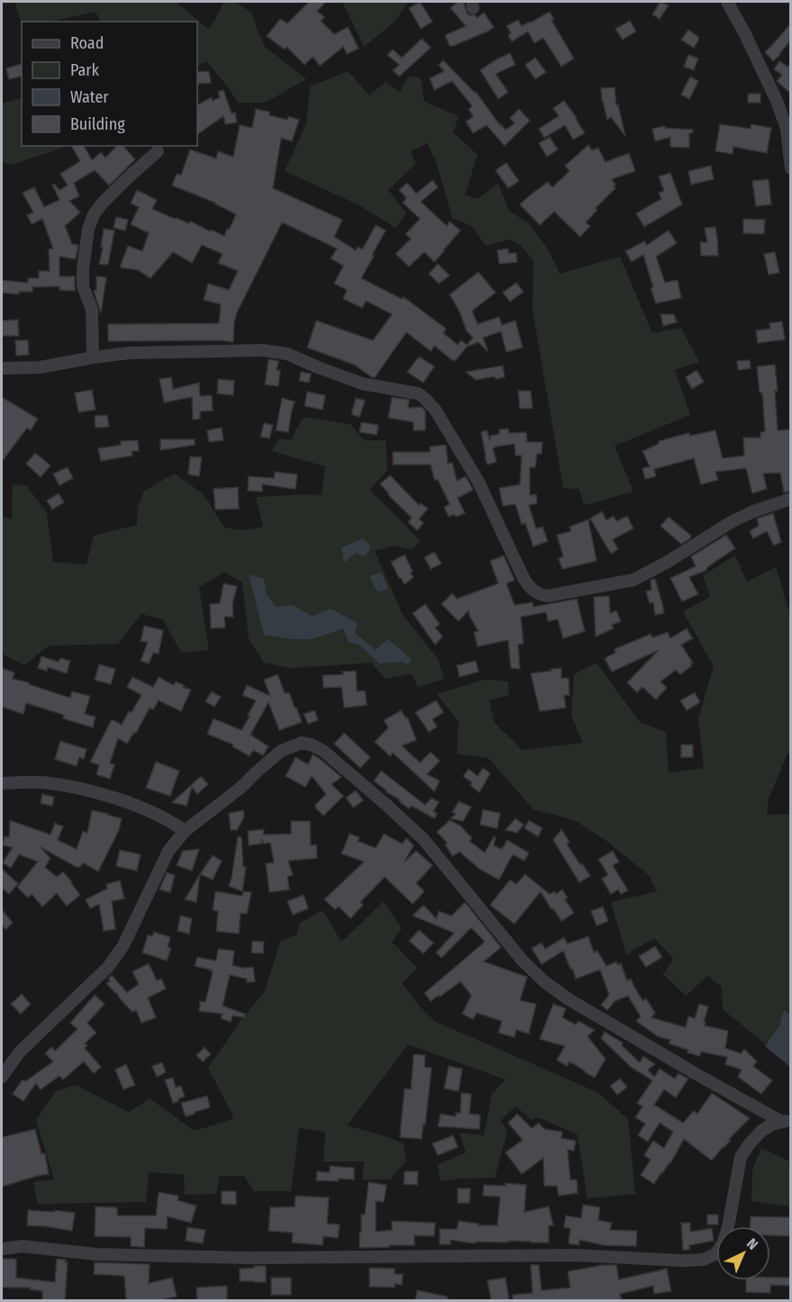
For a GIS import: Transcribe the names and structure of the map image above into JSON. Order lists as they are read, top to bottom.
{
  "legend": [
    "Road",
    "Park",
    "Water",
    "Building"
  ],
  "north": "top right"
}
